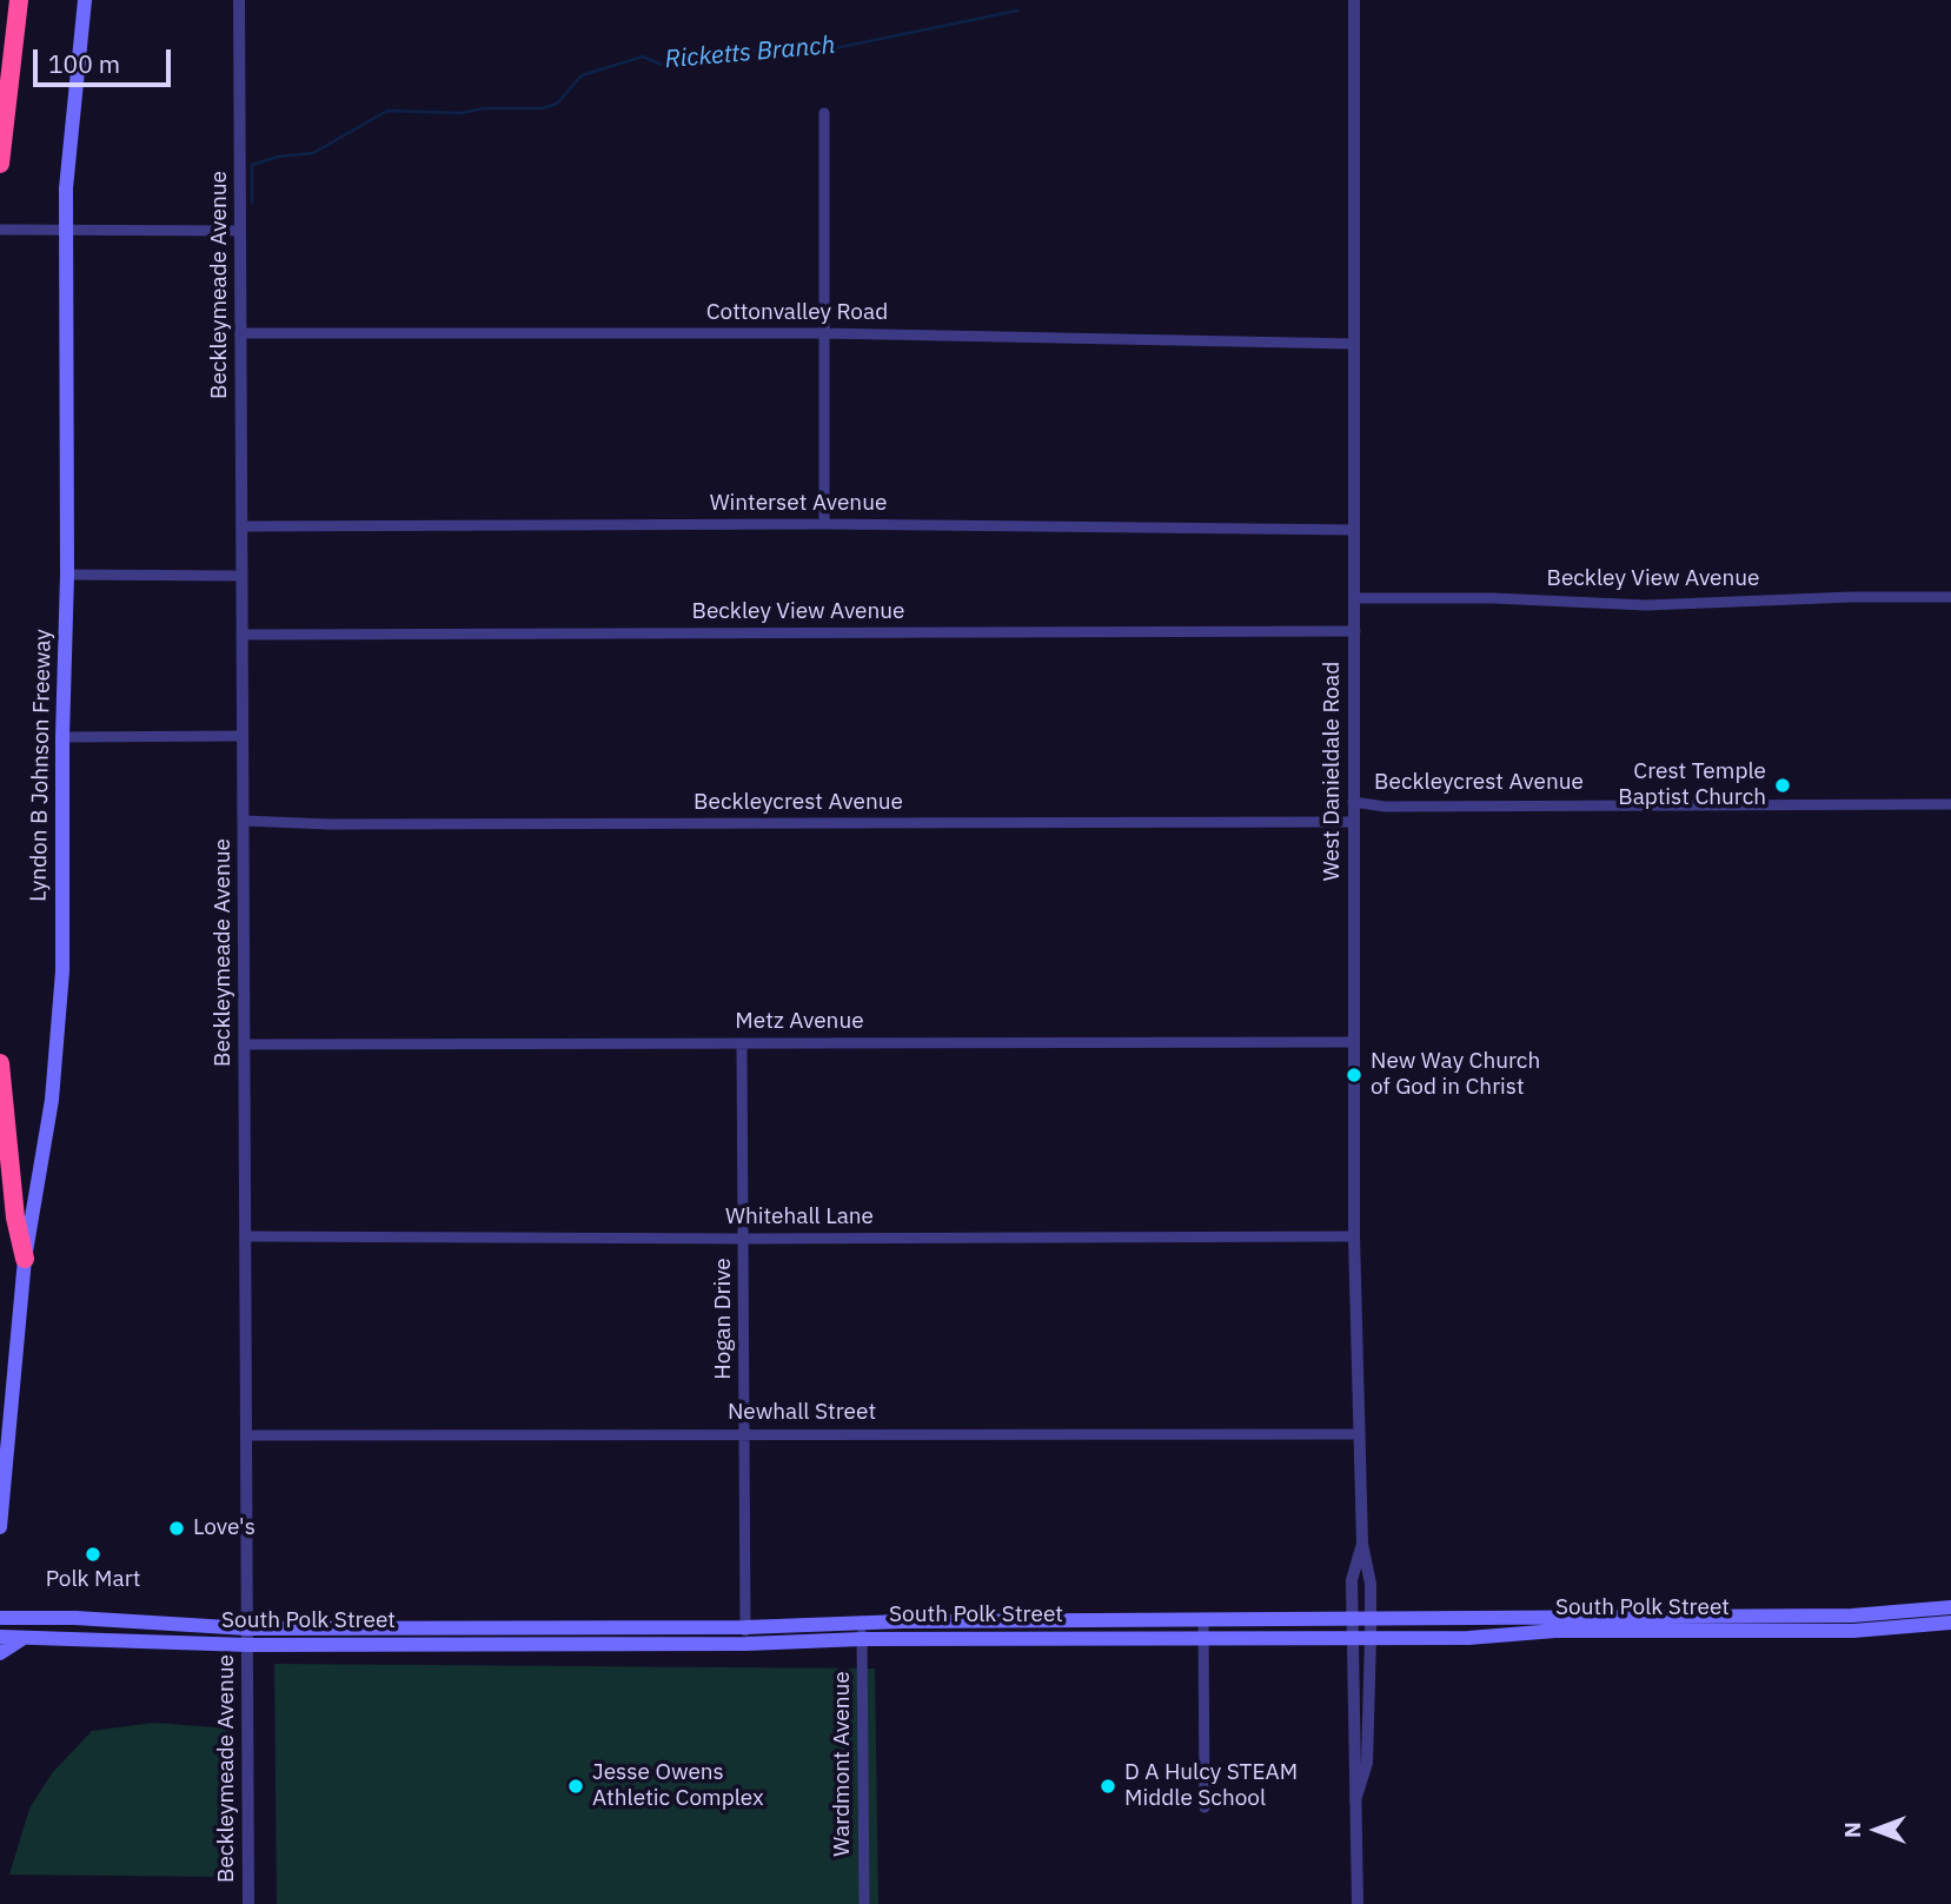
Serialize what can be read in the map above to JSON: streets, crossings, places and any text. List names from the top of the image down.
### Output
{
  "streets": {
    "main road": ["Lyndon B Johnson Freeway", "South Polk Street"],
    "street": [
      "Beckleymeade Avenue",
      "Cottonvalley Road",
      "Winterset Avenue",
      "Beckley View Avenue",
      "West Danieldale Road",
      "Beckleycrest Avenue",
      "Metz Avenue",
      "Whitehall Lane",
      "Hogan Drive",
      "Newhall Street",
      "Wardmont Avenue"
    ]
  },
  "crossings": [
    ["Beckleymeade Avenue", "Cottonvalley Road"],
    ["Beckleymeade Avenue", "Winterset Avenue"],
    ["Beckleymeade Avenue", "Beckley View Avenue"],
    ["Beckleymeade Avenue", "Beckleycrest Avenue"],
    ["Beckleymeade Avenue", "Metz Avenue"],
    ["Beckleymeade Avenue", "Whitehall Lane"],
    ["Beckleymeade Avenue", "Newhall Street"],
    ["Beckleymeade Avenue", "South Polk Street"],
    ["Cottonvalley Road", "West Danieldale Road"],
    ["Winterset Avenue", "West Danieldale Road"],
    ["Beckley View Avenue", "West Danieldale Road"],
    ["West Danieldale Road", "Beckleycrest Avenue"],
    ["West Danieldale Road", "Metz Avenue"],
    ["West Danieldale Road", "Whitehall Lane"],
    ["West Danieldale Road", "Newhall Street"],
    ["West Danieldale Road", "South Polk Street"],
    ["Metz Avenue", "Hogan Drive"],
    ["Whitehall Lane", "Hogan Drive"],
    ["Hogan Drive", "Newhall Street"],
    ["Hogan Drive", "South Polk Street"],
    ["South Polk Street", "Wardmont Avenue"]
  ],
  "water": ["Ricketts Branch"],
  "places": [
    "Crest Temple Baptist Church",
    "New Way Church of God in Christ",
    "Love's",
    "Polk Mart",
    "Jesse Owens Athletic Complex",
    "D A Hulcy STEAM Middle School"
  ],
  "scale_bar": "100 m",
  "north": "left"
}
